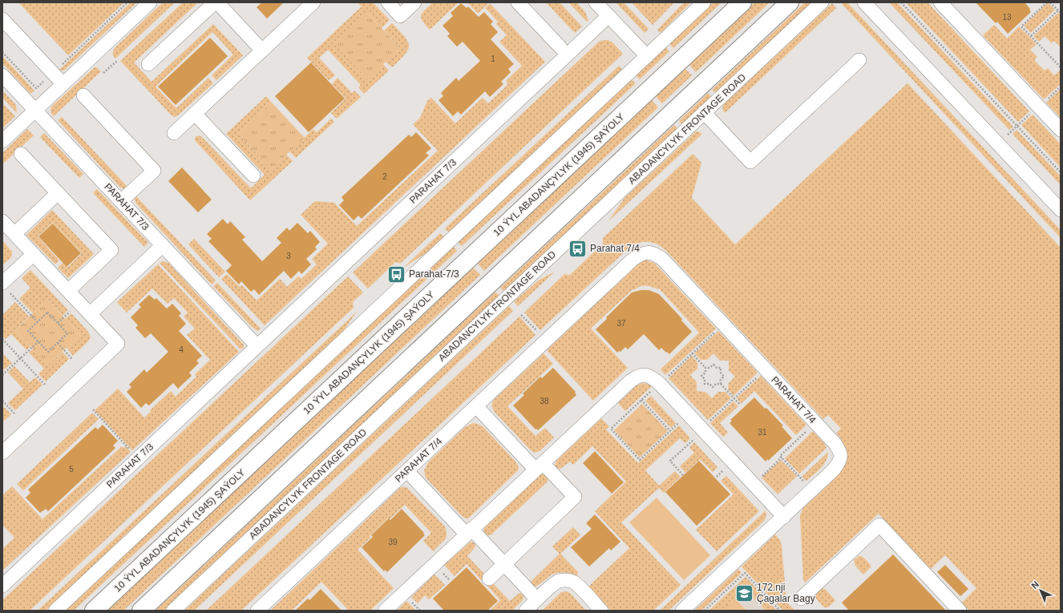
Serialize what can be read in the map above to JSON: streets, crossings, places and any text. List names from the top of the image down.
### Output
{
  "streets": {
    "main road": ["10 ÝYL ABADANÇYLYK (1945) ŞAÝOLY"],
    "street": ["ABADANCYLYK FRONTAGE ROAD", "PARAHAT 7/3", "PARAHAT 7/4"]
  },
  "places": {
    "bus stop": ["Parahat 7/4", "Parahat-7/3"],
    "school or university": ["172.nji Çagalar Bagy"]
  },
  "house_numbers": [
    "13",
    "1",
    "2",
    "3",
    "37",
    "4",
    "38",
    "31",
    "5",
    "39"
  ],
  "north": "top left"
}
